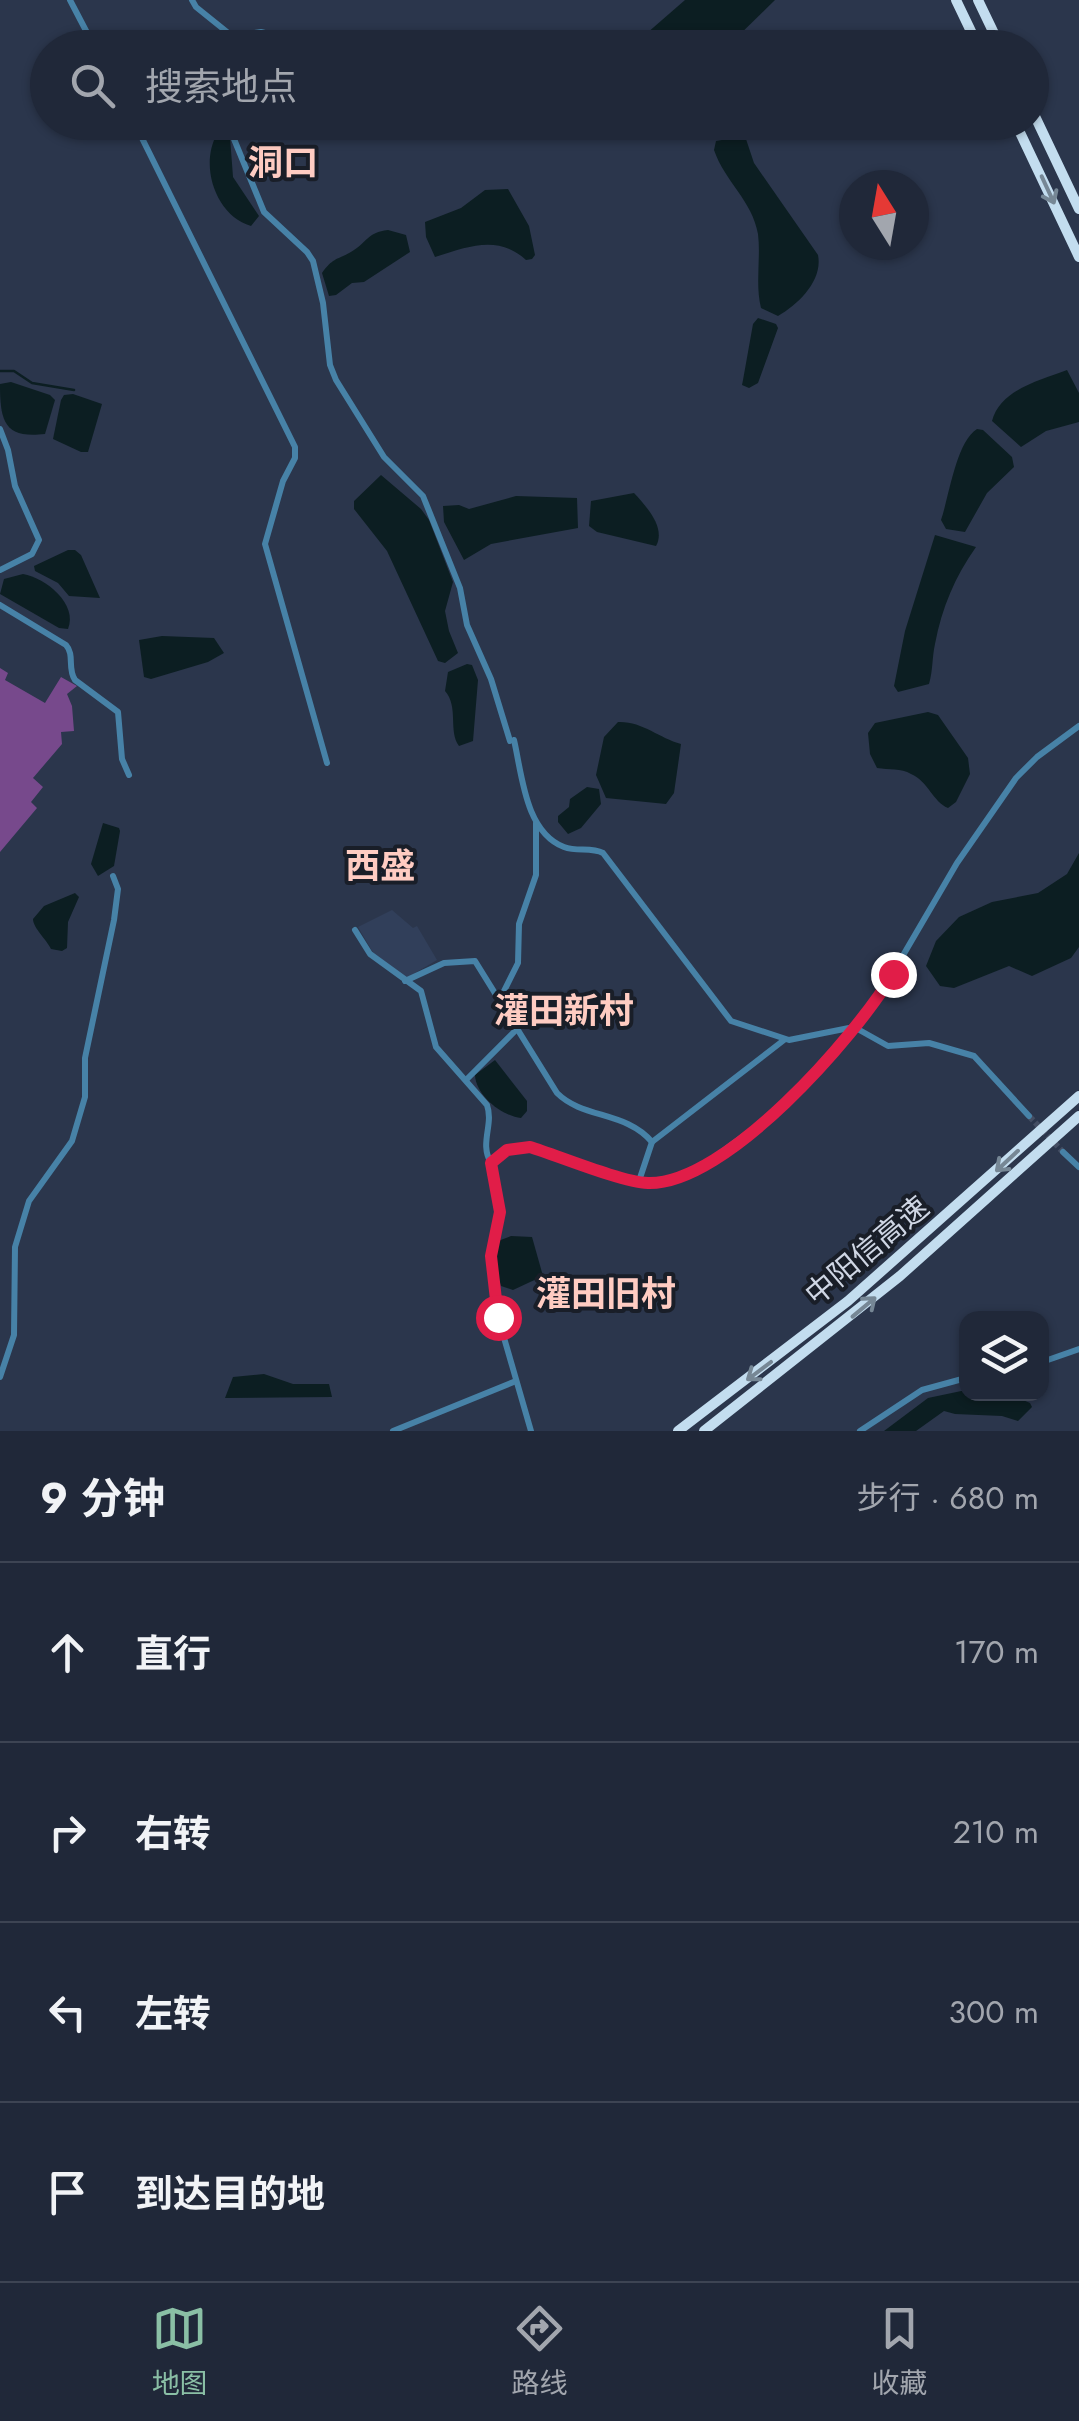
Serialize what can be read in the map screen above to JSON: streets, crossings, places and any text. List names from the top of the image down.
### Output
{
  "streets": {
    "highway": ["中阳信高速"]
  },
  "districts": [
    "洞口",
    "西盛",
    "灌田新村",
    "灌田旧村"
  ],
  "north": "top",
  "page": {
    "search": "搜索地点",
    "heading": ["9 分钟", "步行 · 680 m"],
    "list": [
      ["直行", "170 m"],
      ["右转", "210 m"],
      ["左转", "300 m"],
      "到达目的地"
    ],
    "nav": ["地图", "路线", "收藏"]
  }
}
